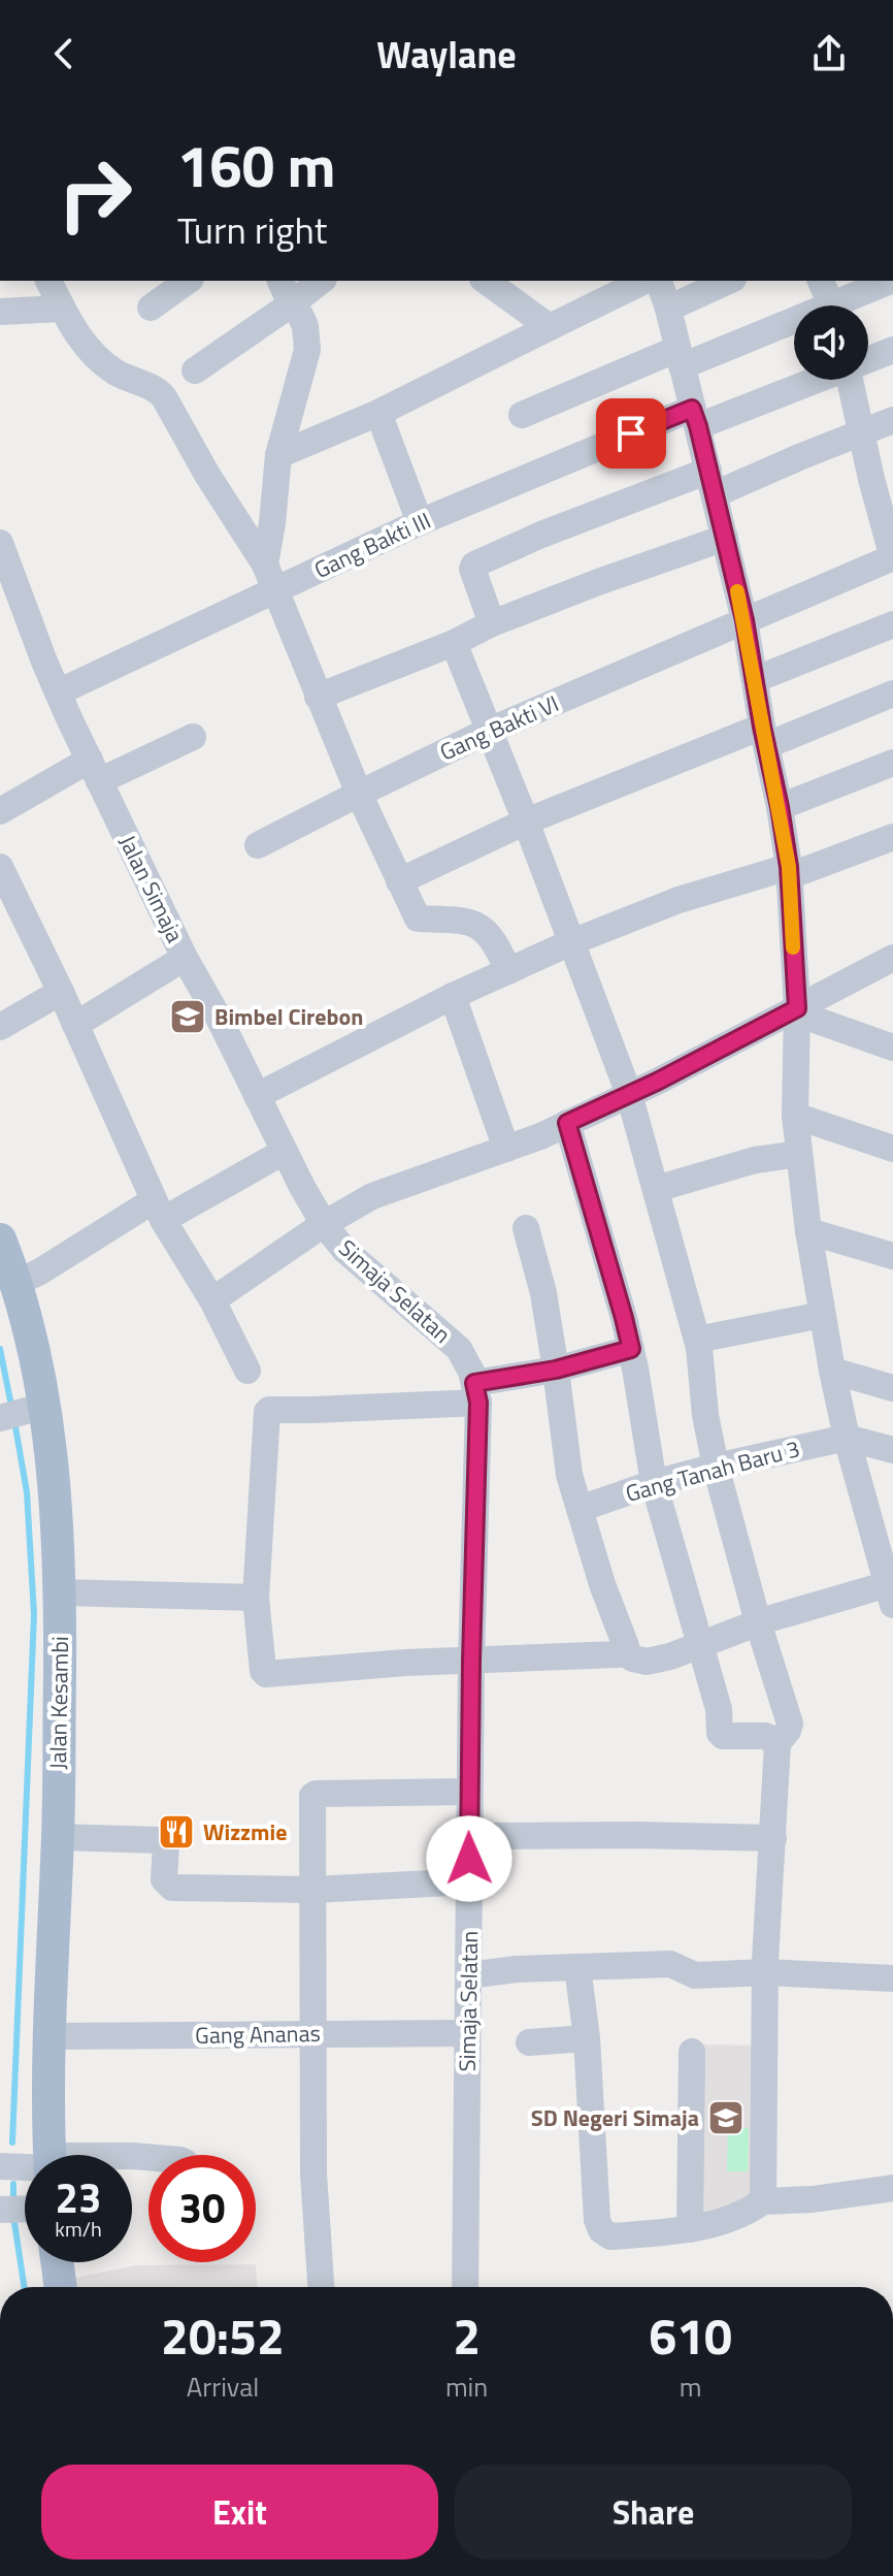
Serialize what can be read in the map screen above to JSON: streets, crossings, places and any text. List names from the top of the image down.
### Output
{
  "streets": {
    "main road": ["Jalan Kesambi"],
    "street": [
      "Gang Bakti III",
      "Gang Bakti VI",
      "Jalan Simaja",
      "Simaja Selatan",
      "Gang Tanah Baru 3",
      "Gang Ananas"
    ]
  },
  "crossings": [
    ["Gang Bakti III", "Jalan Simaja"],
    ["Jalan Simaja", "Simaja Selatan"],
    ["Simaja Selatan", "Gang Ananas"],
    ["Jalan Kesambi", "Gang Ananas"]
  ],
  "places": {
    "school or university": ["Bimbel Cirebon", "SD Negeri Simaja"],
    "restaurant": ["Wizzmie"]
  },
  "page": {
    "header": "Waylane",
    "turn": ["160 m", "Turn right"],
    "speed": "23 km/h",
    "limit": "30",
    "eta": [
      "20:52",
      "Arrival",
      "2",
      "min",
      "610",
      "m"
    ],
    "buttons": ["Exit", "Share"]
  }
}
